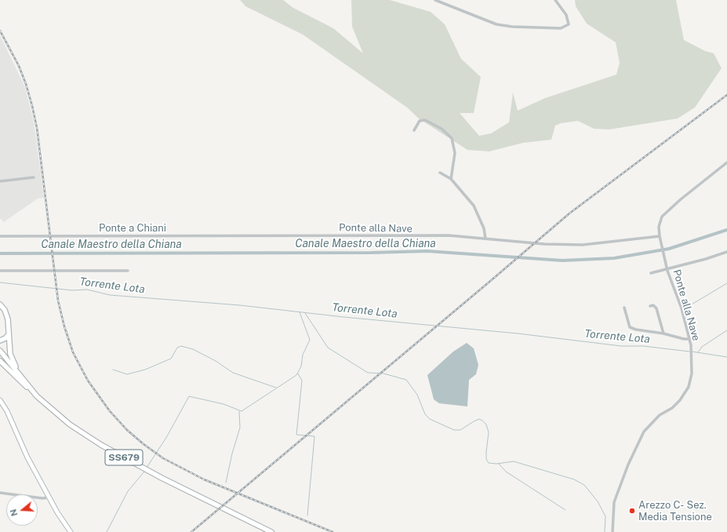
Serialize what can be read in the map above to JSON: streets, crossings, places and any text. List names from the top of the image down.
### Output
{
  "streets": {
    "main road": ["SS679"],
    "street": ["Ponte a Chiani", "Ponte alla Nave"]
  },
  "crossings": [
    ["Ponte a Chiani", "Ponte alla Nave"]
  ],
  "water": ["Canale Maestro della Chiana", "Torrente Lota"],
  "places": ["Arezzo C- Sez. Media Tensione"],
  "north": "left"
}
